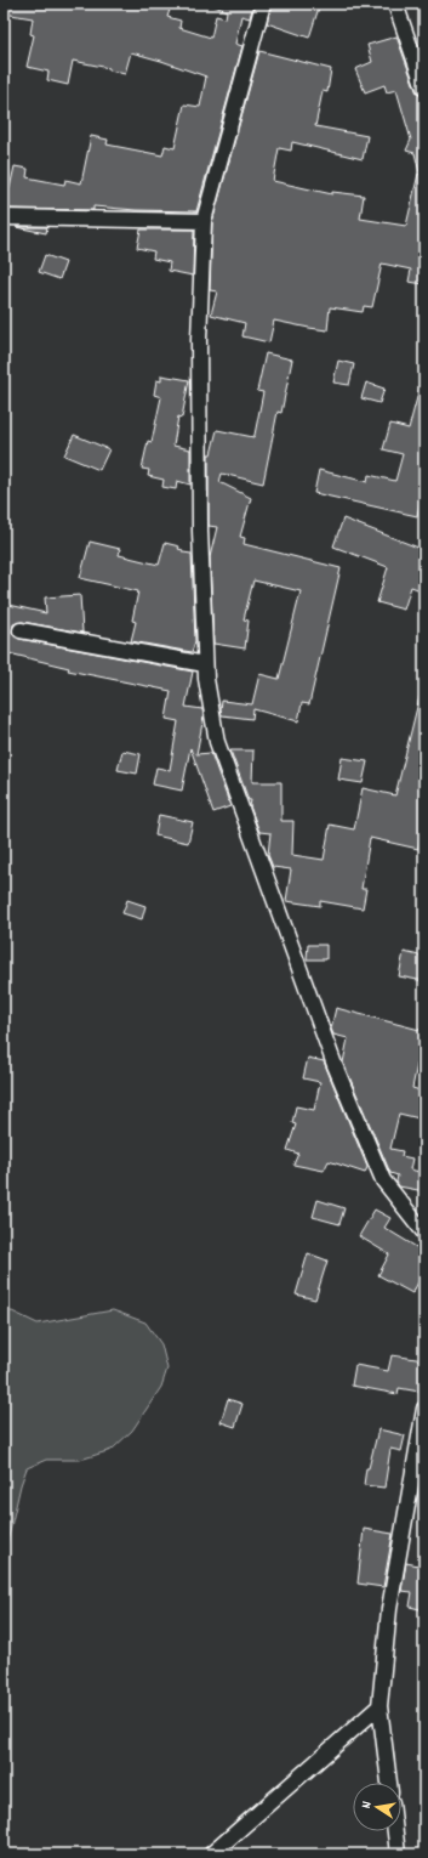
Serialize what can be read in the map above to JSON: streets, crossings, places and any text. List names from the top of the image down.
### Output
{
  "north": "left"
}
